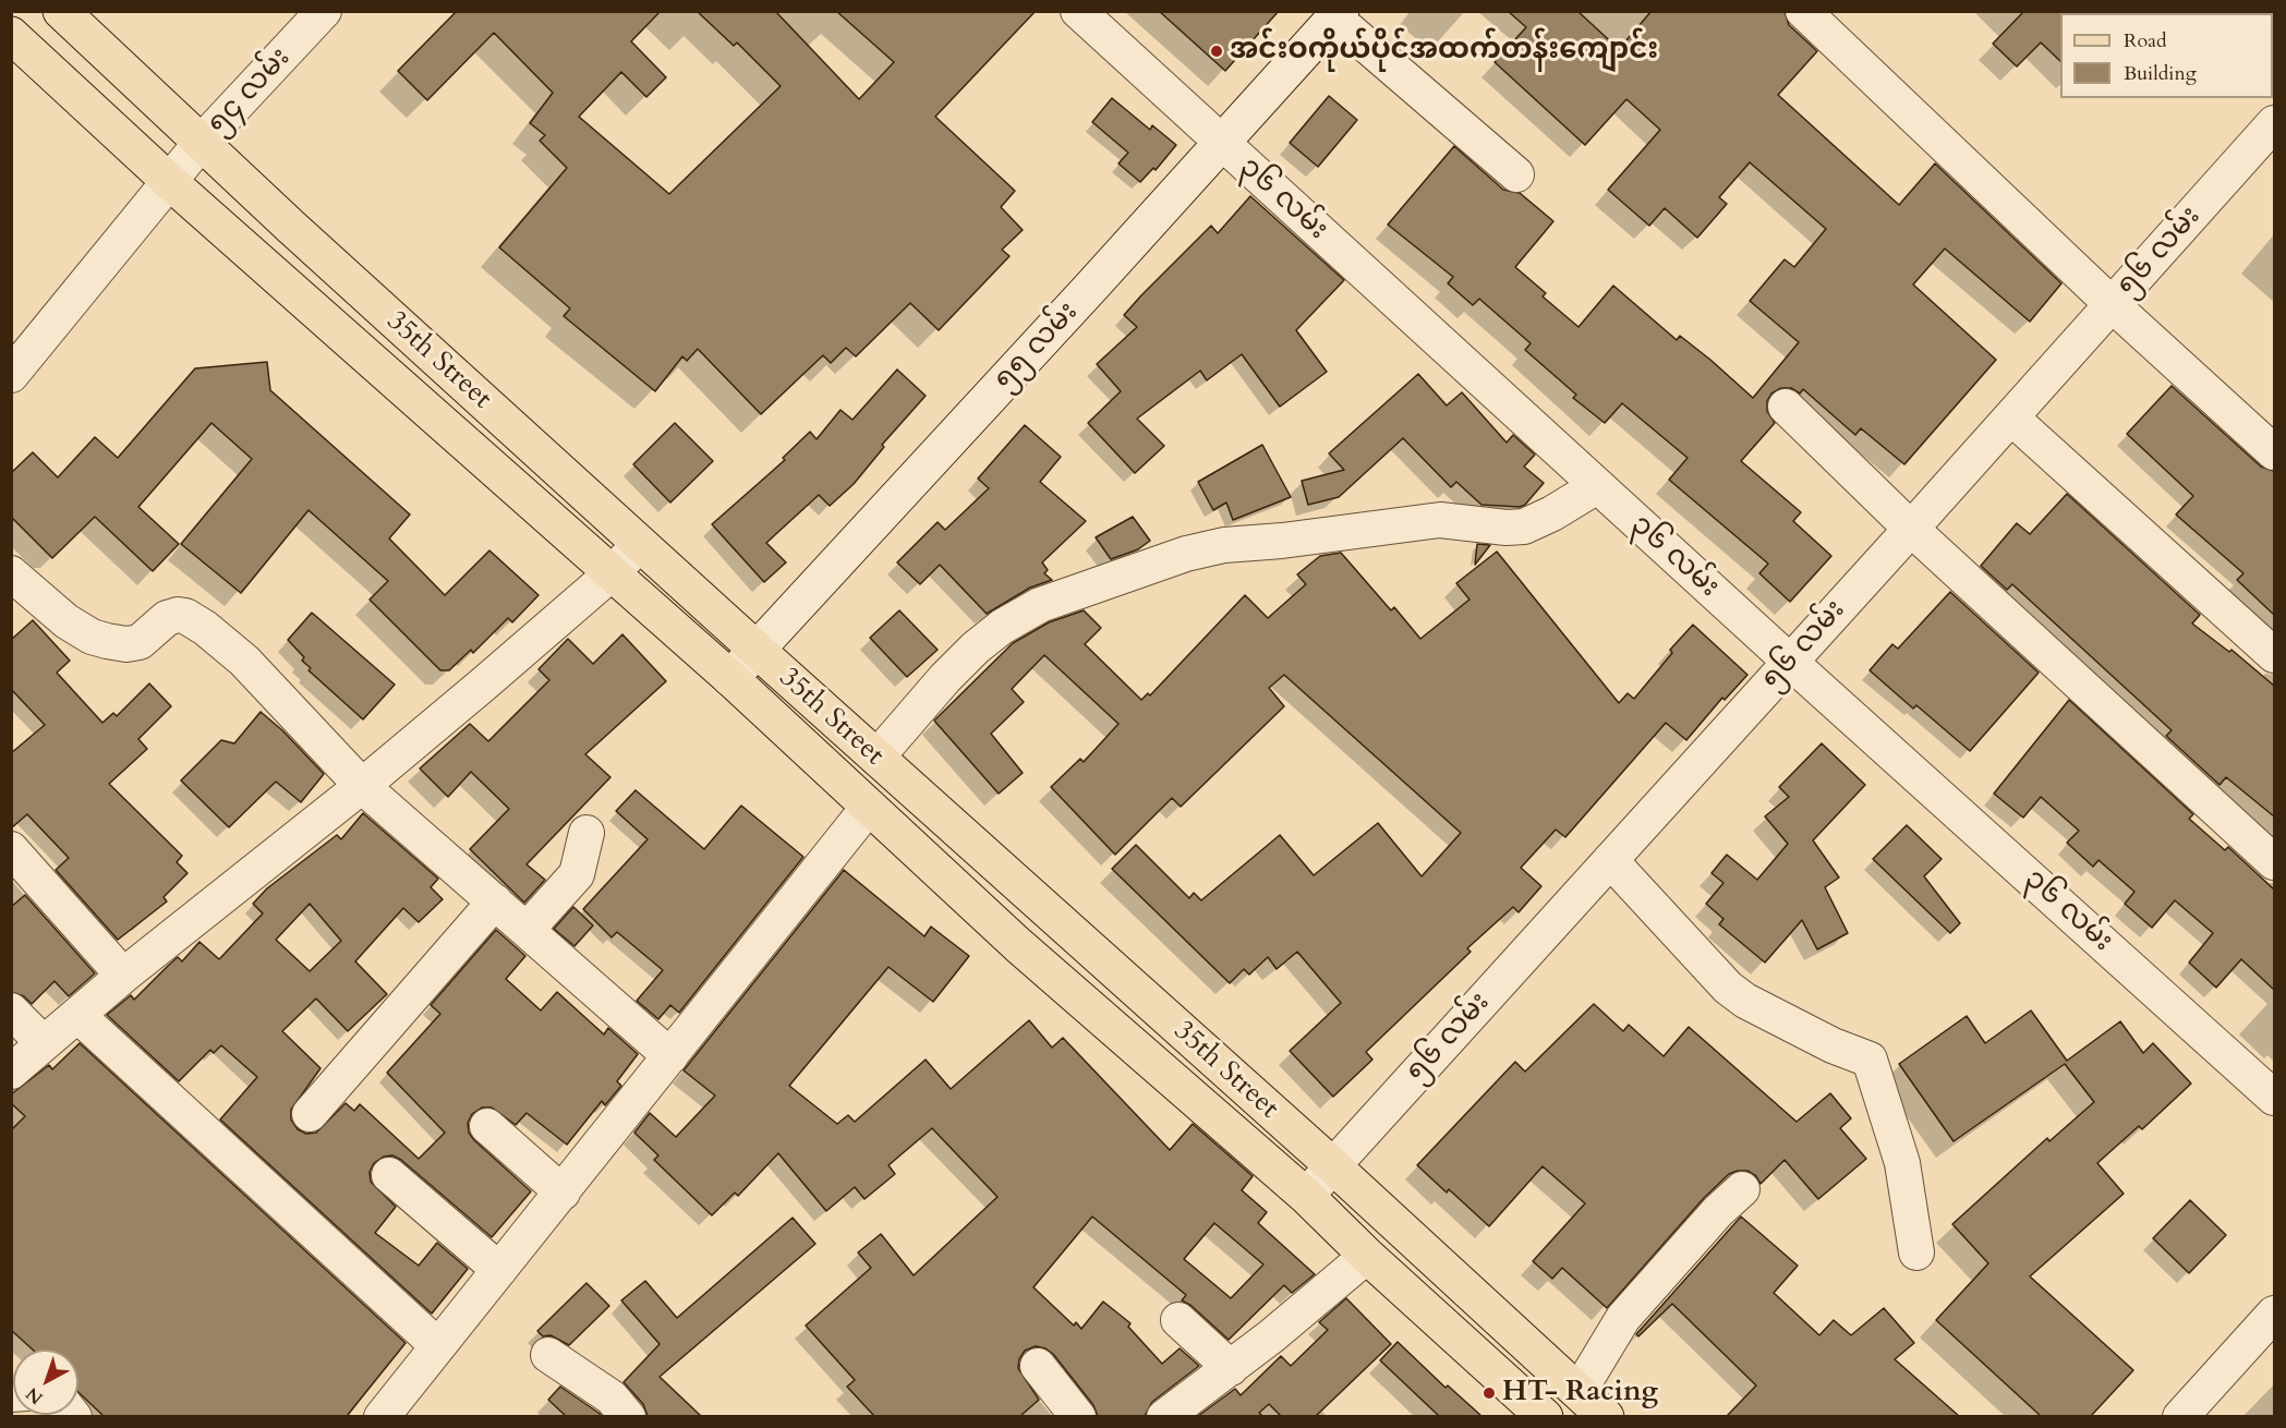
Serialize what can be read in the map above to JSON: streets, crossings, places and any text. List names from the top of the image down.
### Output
{
  "streets": {
    "main road": ["၅၅ လမ်း", "35th Street"],
    "street": ["၅၄ လမ်း", "၃၆ လမ်း", "၅၆ လမ်း"]
  },
  "crossings": [
    ["၅၄ လမ်း", "35th Street"],
    ["၃၆ လမ်း", "၅၆ လမ်း"],
    ["၃၆ လမ်း", "၅၅ လမ်း"],
    ["၅၆ လမ်း", "35th Street"],
    ["၅၅ လမ်း", "35th Street"]
  ],
  "places": ["အင်းဝကိုယ်ပိုင်အထက်တန်းကျောင်း", "HT- Racing"],
  "legend": ["Road", "Building"],
  "north": "bottom left"
}
